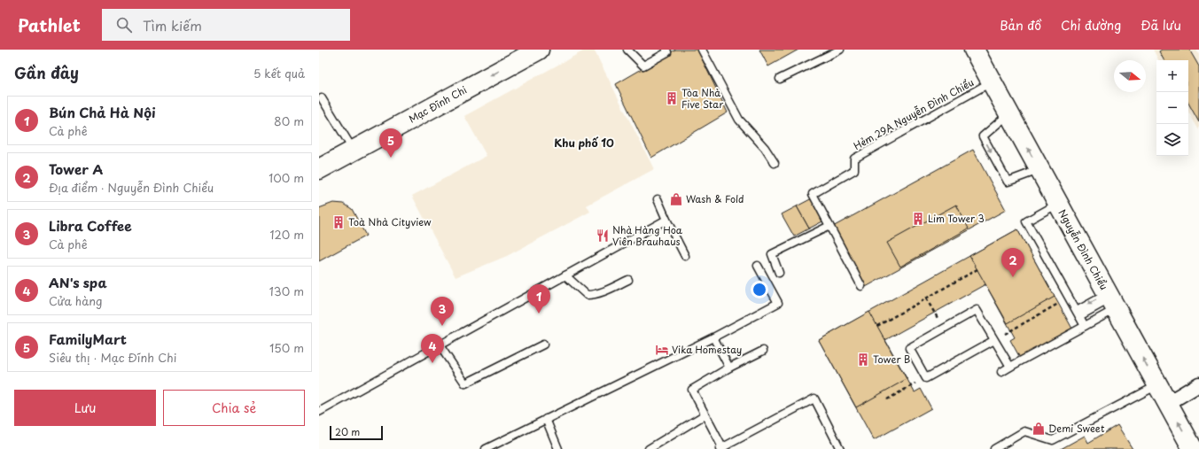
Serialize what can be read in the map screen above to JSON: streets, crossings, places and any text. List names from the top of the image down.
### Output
{
  "streets": {
    "main road": ["Mạc Đĩnh Chi", "Nguyễn Đình Chiểu"],
    "lane": ["Hẻm 29A Nguyễn Đình Chiểu"]
  },
  "crossings": [
    ["Hẻm 29A Nguyễn Đình Chiểu", "Nguyễn Đình Chiểu"]
  ],
  "one_way": ["Mạc Đĩnh Chi", "Nguyễn Đình Chiểu"],
  "districts": ["Khu phố 10"],
  "places": {
    "building": [
      "Tòa Nhà Five Star",
      "Lim Tower 3",
      "Toà Nhà Cityview",
      "Tower B"
    ],
    "shop": ["Wash & Fold", "Demi Sweet"],
    "restaurant": ["Nhà Hàng Hoa Viên Brauhaus"],
    "hotel": ["Vika Homestay"]
  },
  "scale_bar": "20 m",
  "north": "right",
  "page": {
    "header": "Pathlet",
    "search": "Tìm kiếm",
    "nav": ["Bản đồ", "Chỉ đường", "Đã lưu"],
    "heading": ["Gần đây", "5 kết quả"],
    "map_buttons": ["+", "−"],
    "list": [
      {
        "mark": "1",
        "name": "Bún Chả Hà Nội",
        "note": "Cà phê",
        "value": "80 m"
      },
      {
        "mark": "2",
        "name": "Tower A",
        "note": "Địa điểm · Nguyễn Đình Chiểu",
        "value": "100 m"
      },
      {
        "mark": "3",
        "name": "Libra Coffee",
        "note": "Cà phê",
        "value": "120 m"
      },
      {
        "mark": "4",
        "name": "AN's spa",
        "note": "Cửa hàng",
        "value": "130 m"
      },
      {
        "mark": "5",
        "name": "FamilyMart",
        "note": "Siêu thị · Mạc Đĩnh Chi",
        "value": "150 m"
      }
    ],
    "pins": [
      "5",
      "2",
      "1",
      "3",
      "4"
    ],
    "buttons": ["Lưu", "Chia sẻ"],
    "scale": "20 m"
  }
}
